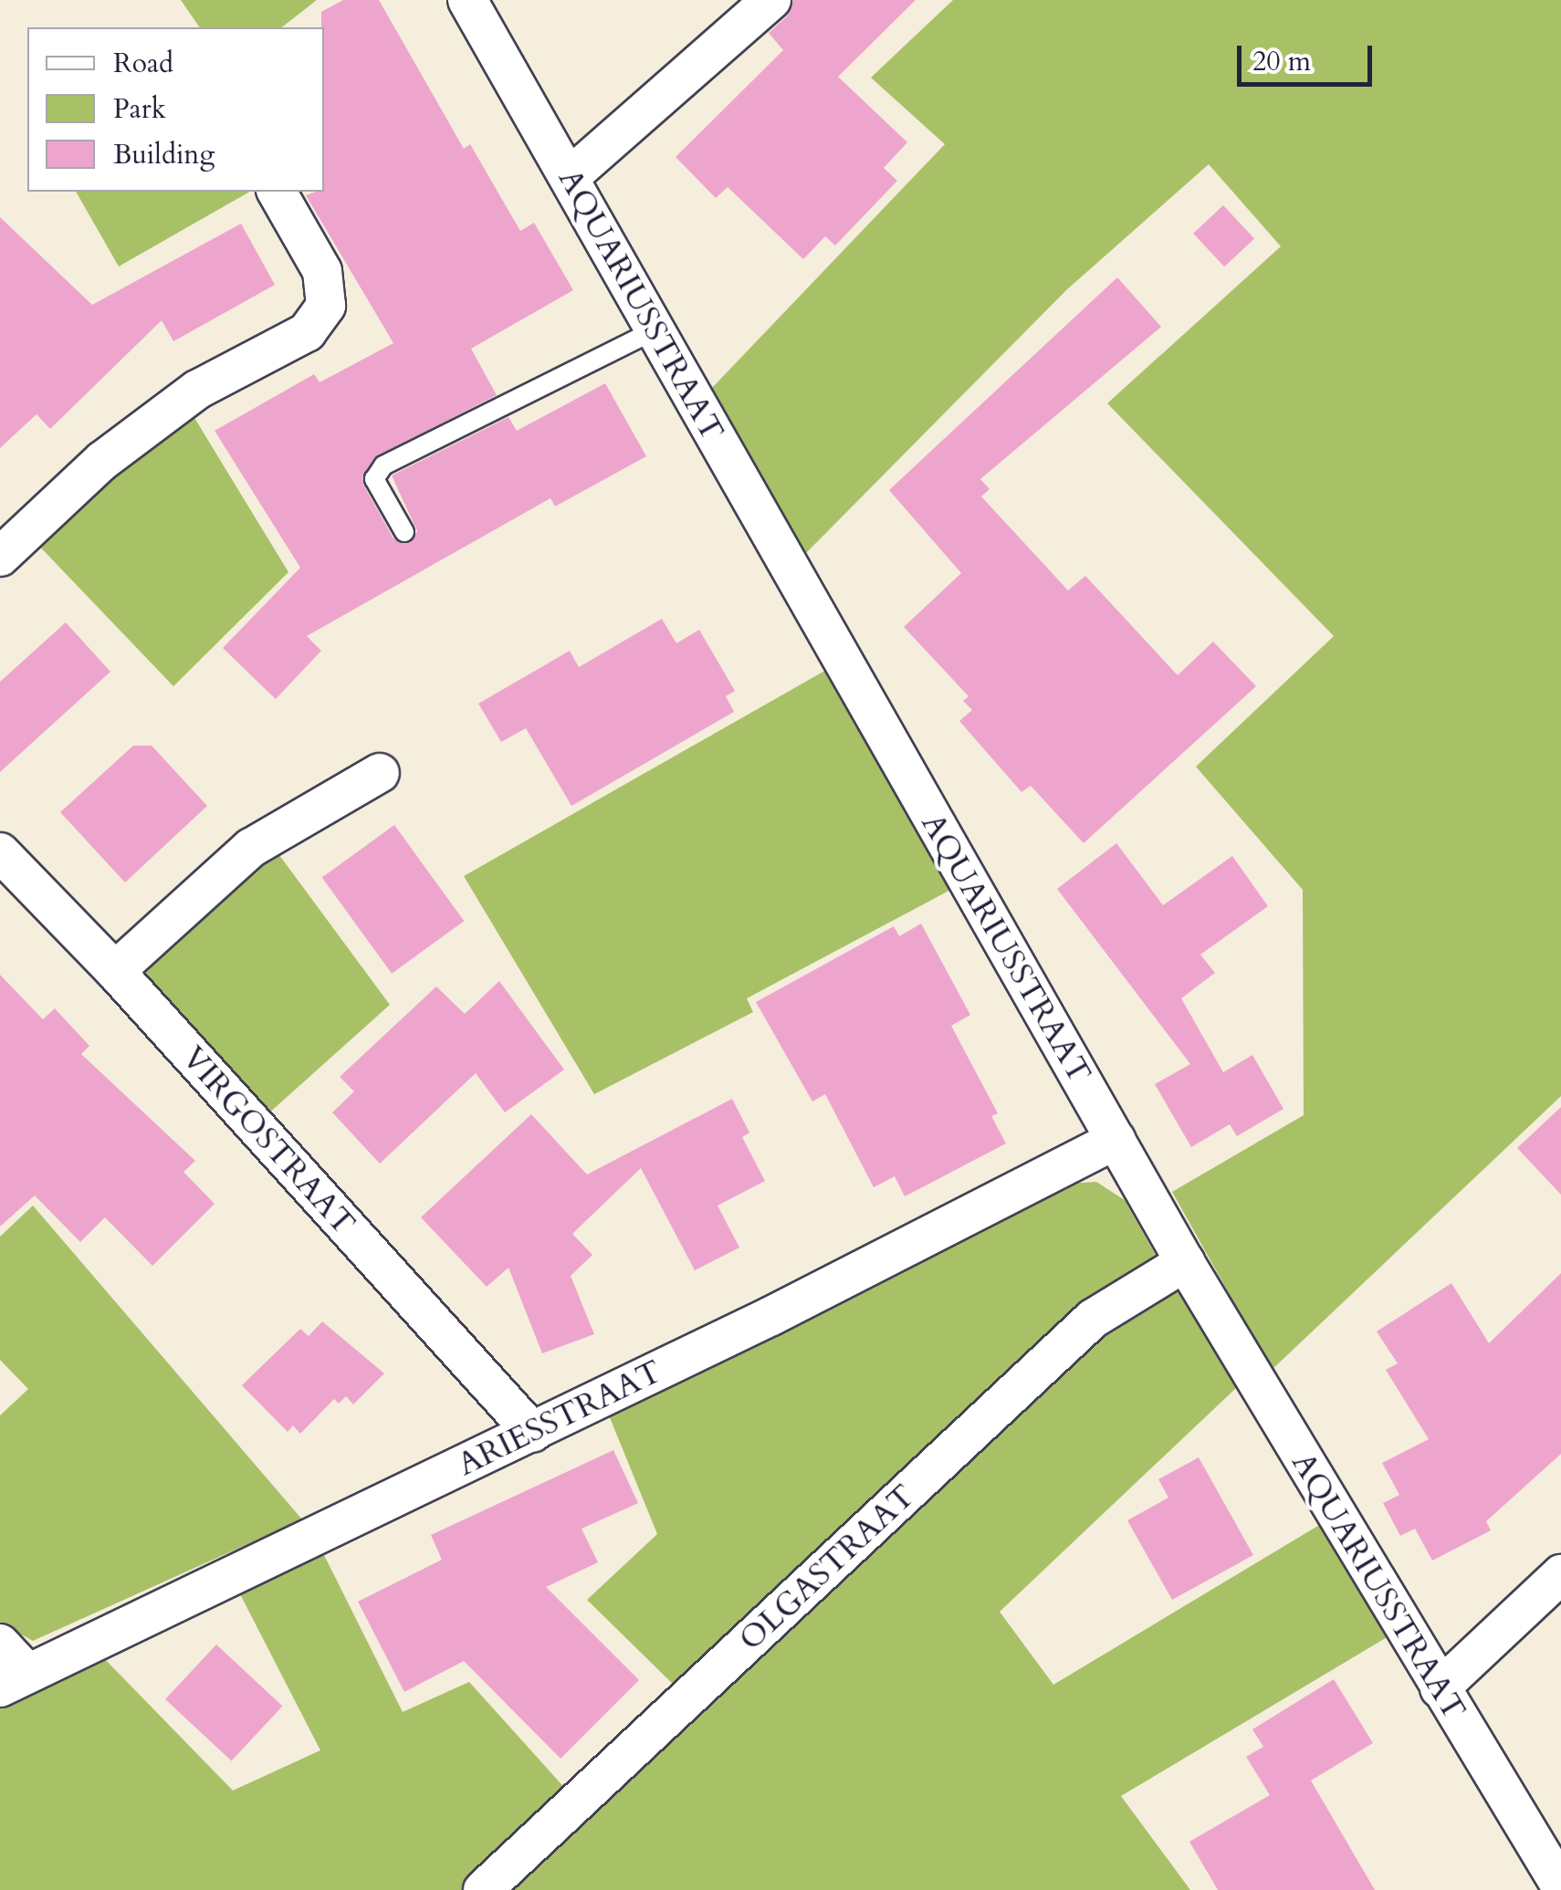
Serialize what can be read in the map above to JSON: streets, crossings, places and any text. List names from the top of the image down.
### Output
{
  "streets": {
    "street": [
      "AQUARIUSSTRAAT",
      "VIRGOSTRAAT",
      "ARIESSTRAAT",
      "OLGASTRAAT"
    ]
  },
  "crossings": [
    ["AQUARIUSSTRAAT", "ARIESSTRAAT"],
    ["AQUARIUSSTRAAT", "OLGASTRAAT"],
    ["VIRGOSTRAAT", "ARIESSTRAAT"]
  ],
  "legend": ["Road", "Park", "Building"],
  "scale_bar": "20 m"
}
